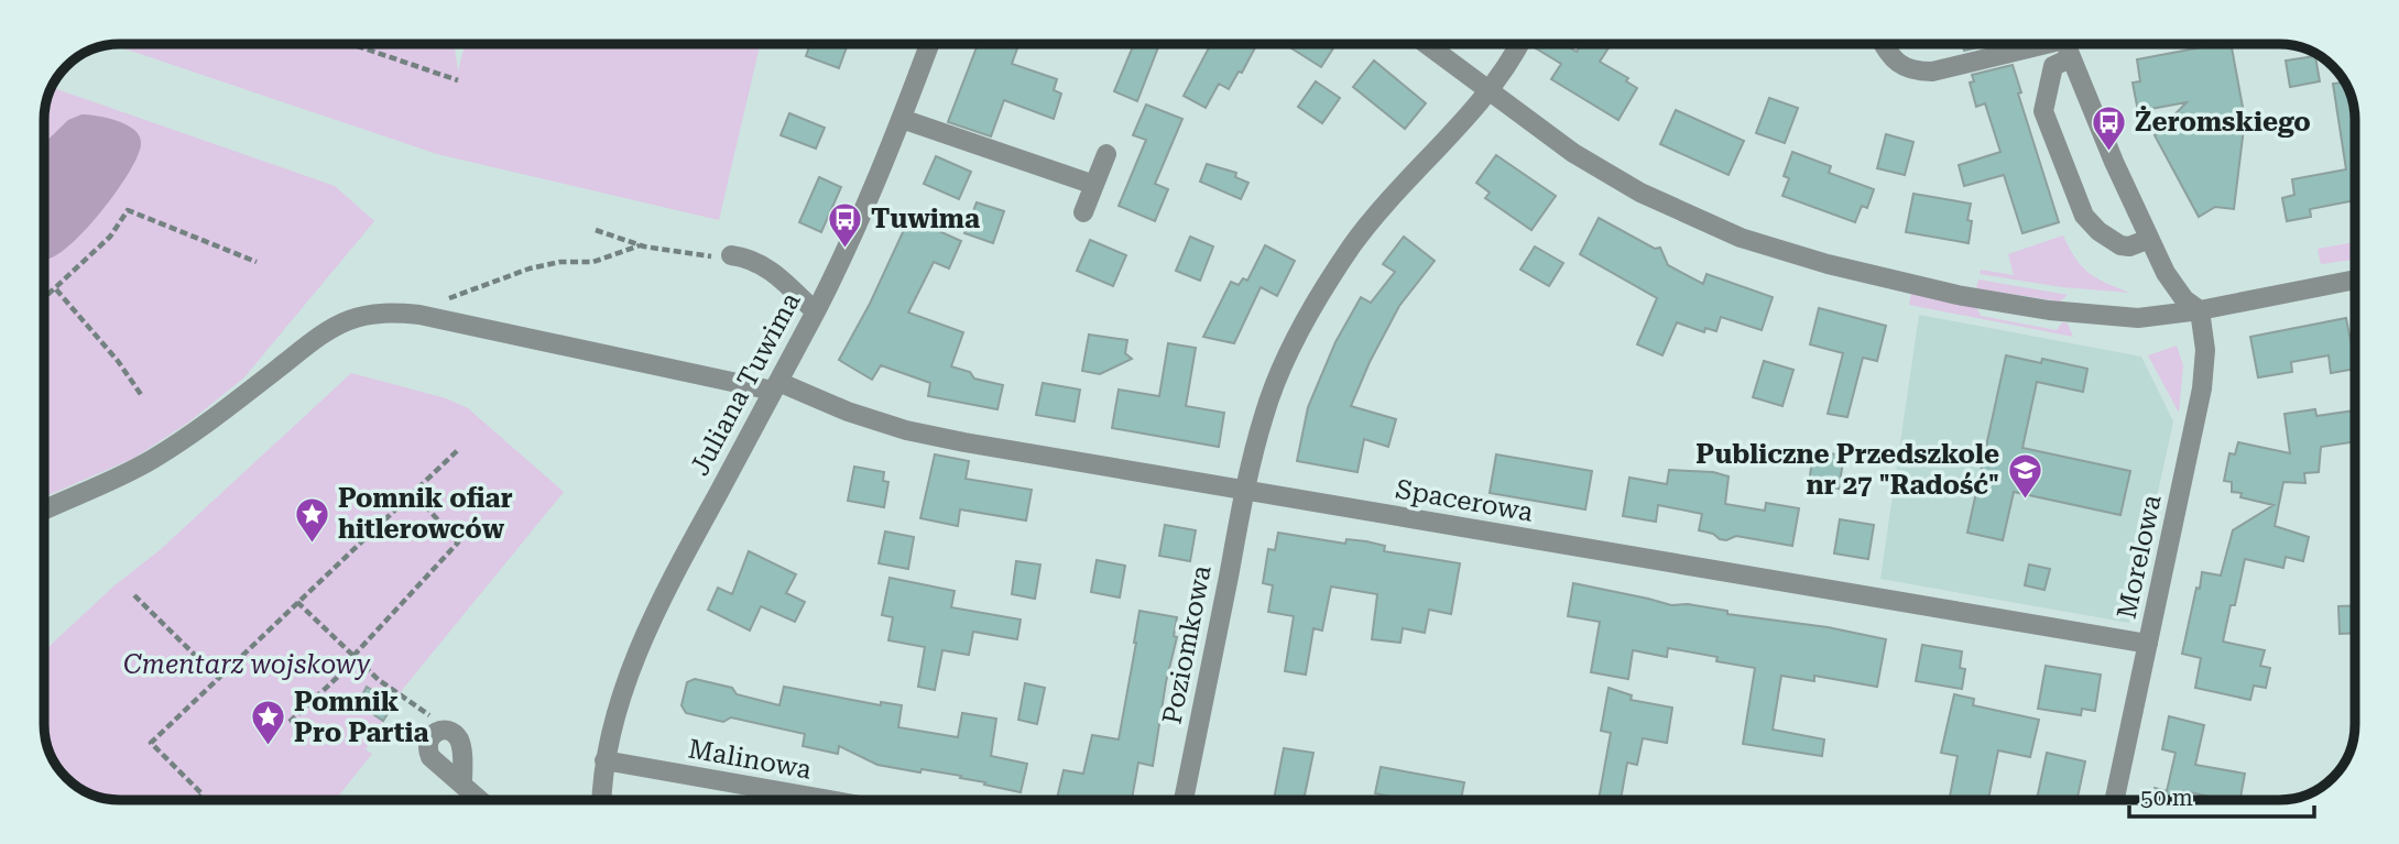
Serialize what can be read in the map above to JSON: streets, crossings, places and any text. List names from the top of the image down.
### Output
{
  "streets": {
    "street": [
      "Juliana Tuwima",
      "Spacerowa",
      "Morelowa",
      "Poziomkowa",
      "Malinowa"
    ]
  },
  "crossings": [
    ["Juliana Tuwima", "Spacerowa"],
    ["Juliana Tuwima", "Malinowa"],
    ["Spacerowa", "Morelowa"],
    ["Spacerowa", "Poziomkowa"]
  ],
  "parks": ["Cmentarz wojskowy"],
  "places": {
    "bus stop": ["Żeromskiego", "Tuwima"],
    "school or university": ["Publiczne Przedszkole nr 27 \"Radość\""],
    "place": ["Pomnik ofiar hitlerowców", "Pomnik Pro Partia"]
  },
  "scale_bar": "50 m"
}
